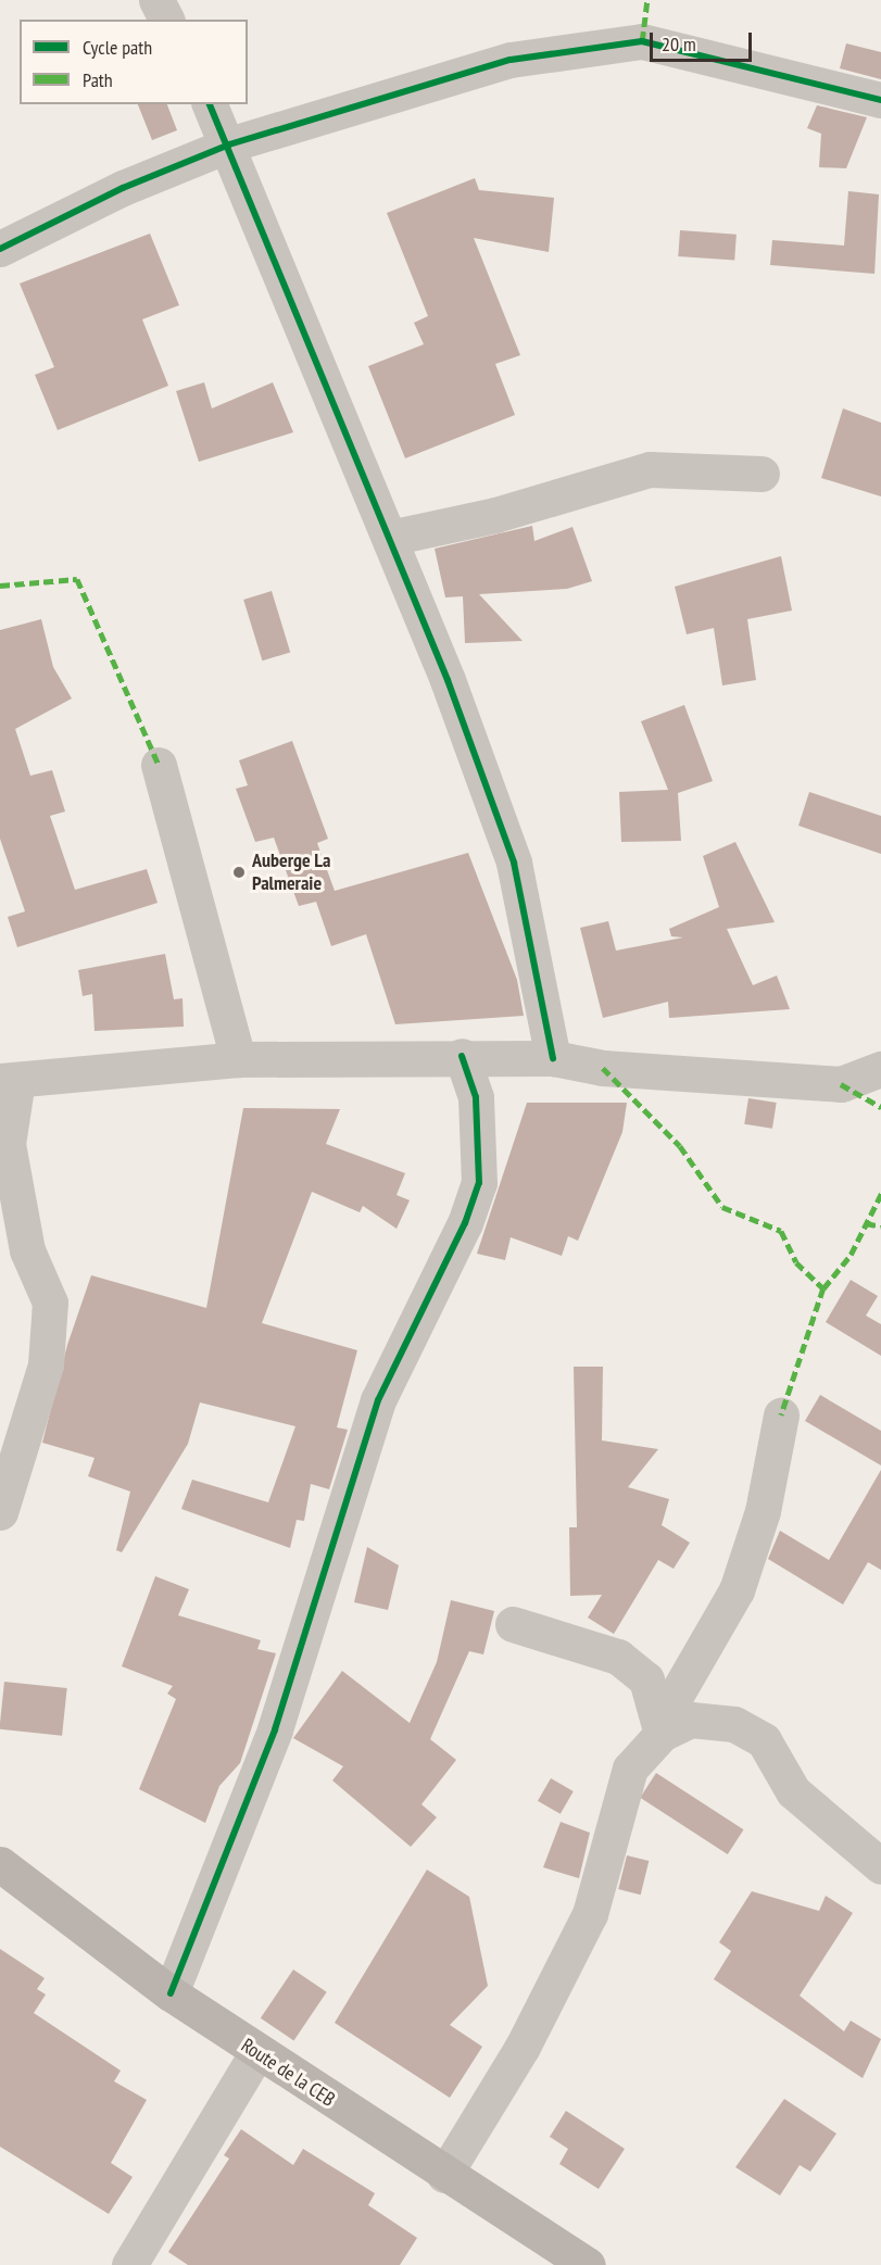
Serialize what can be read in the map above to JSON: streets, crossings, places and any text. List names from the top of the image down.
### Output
{
  "streets": {
    "main road": ["Route de la CEB"]
  },
  "places": ["Auberge La Palmeraie"],
  "legend": ["Cycle path", "Path"],
  "scale_bar": "20 m"
}
